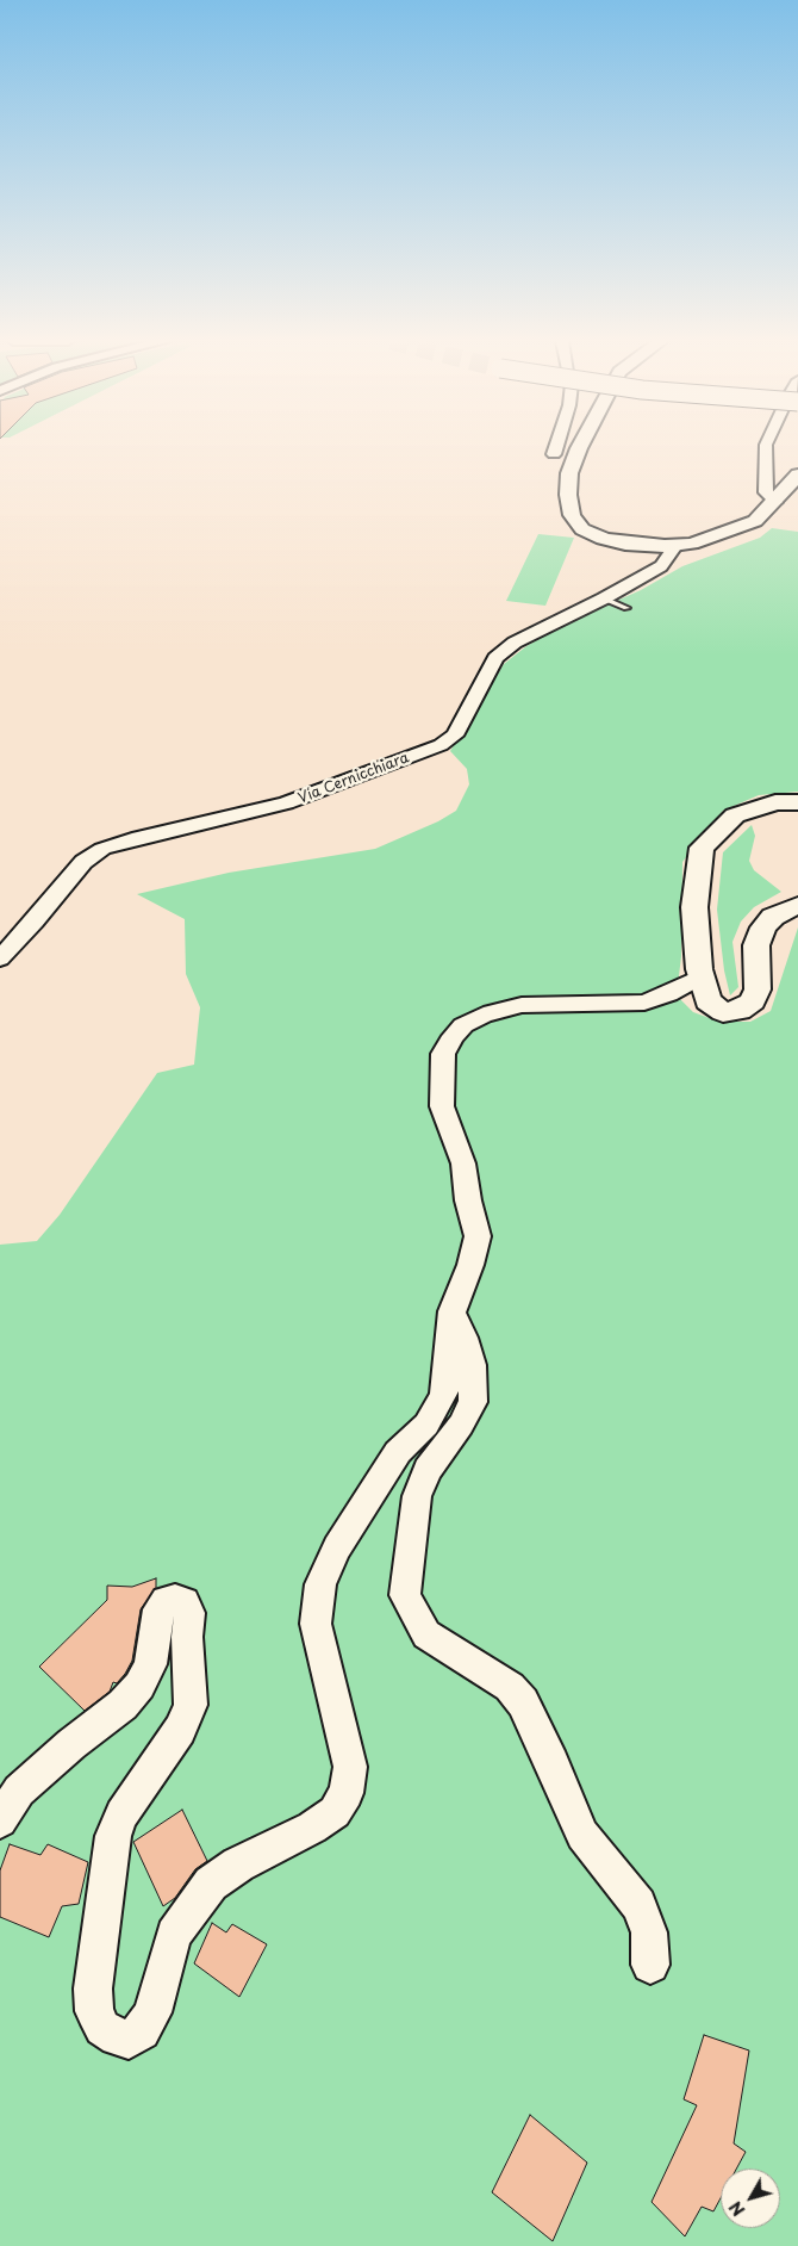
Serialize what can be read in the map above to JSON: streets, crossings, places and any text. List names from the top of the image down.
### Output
{
  "streets": {
    "street": ["Via Cernicchiara"]
  },
  "north": "bottom left"
}
